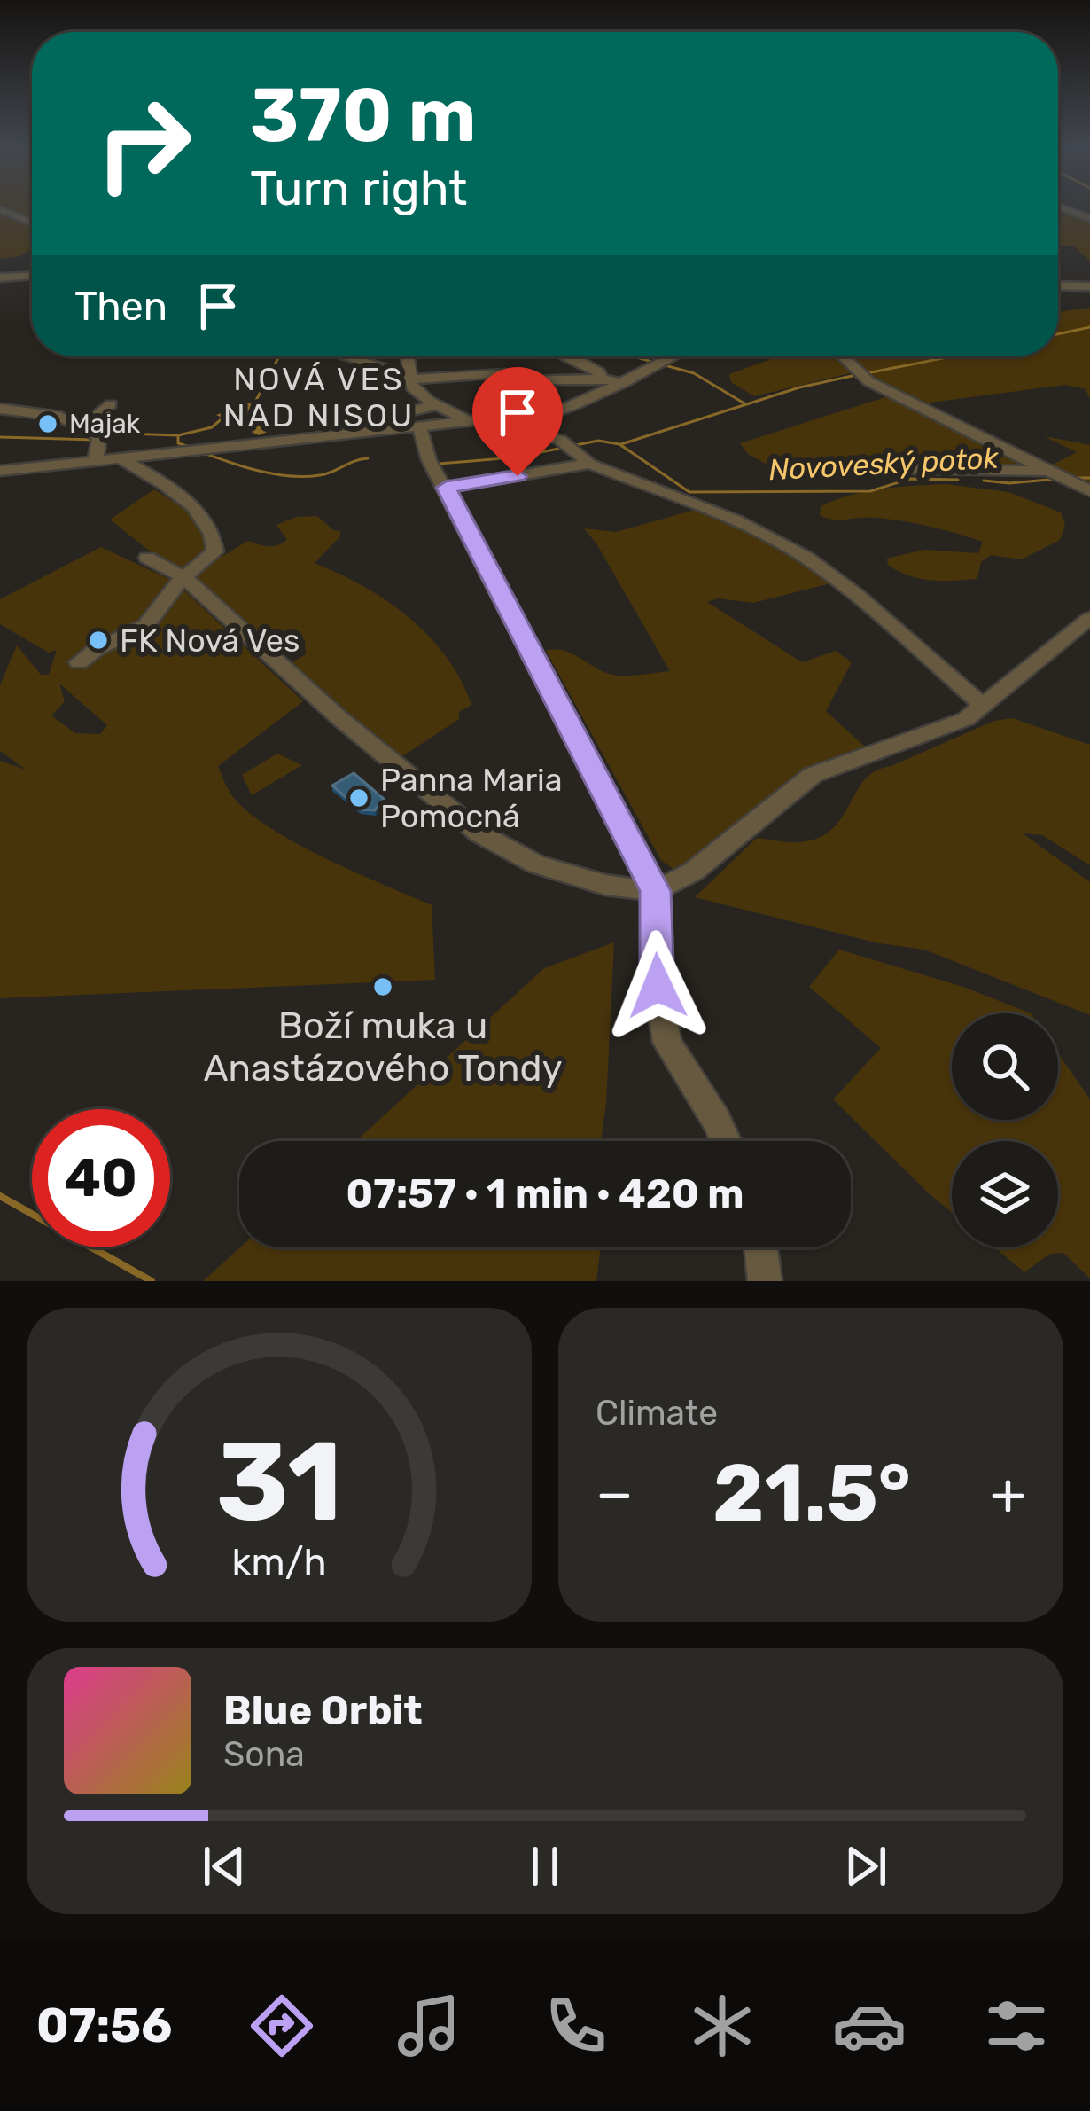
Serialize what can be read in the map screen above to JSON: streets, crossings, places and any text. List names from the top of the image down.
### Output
{
  "districts": ["NOVÁ VES NAD NISOU"],
  "water": ["Novoveský potok"],
  "places": [
    "Majak",
    "FK Nová Ves",
    "Panna Maria Pomocná",
    "Boží muka u Anastázového Tondy"
  ],
  "page": {
    "turn": ["370 m", "Turn right"],
    "then": "Then",
    "limit": "40",
    "trip": "07:57 · 1 min · 420 m",
    "tile": "Climate",
    "heat": ["−", "21.5°", "+"],
    "song": ["Blue Orbit", "Sona"],
    "tabs": "07:56",
    "gauge": ["31", "km/h"]
  }
}
